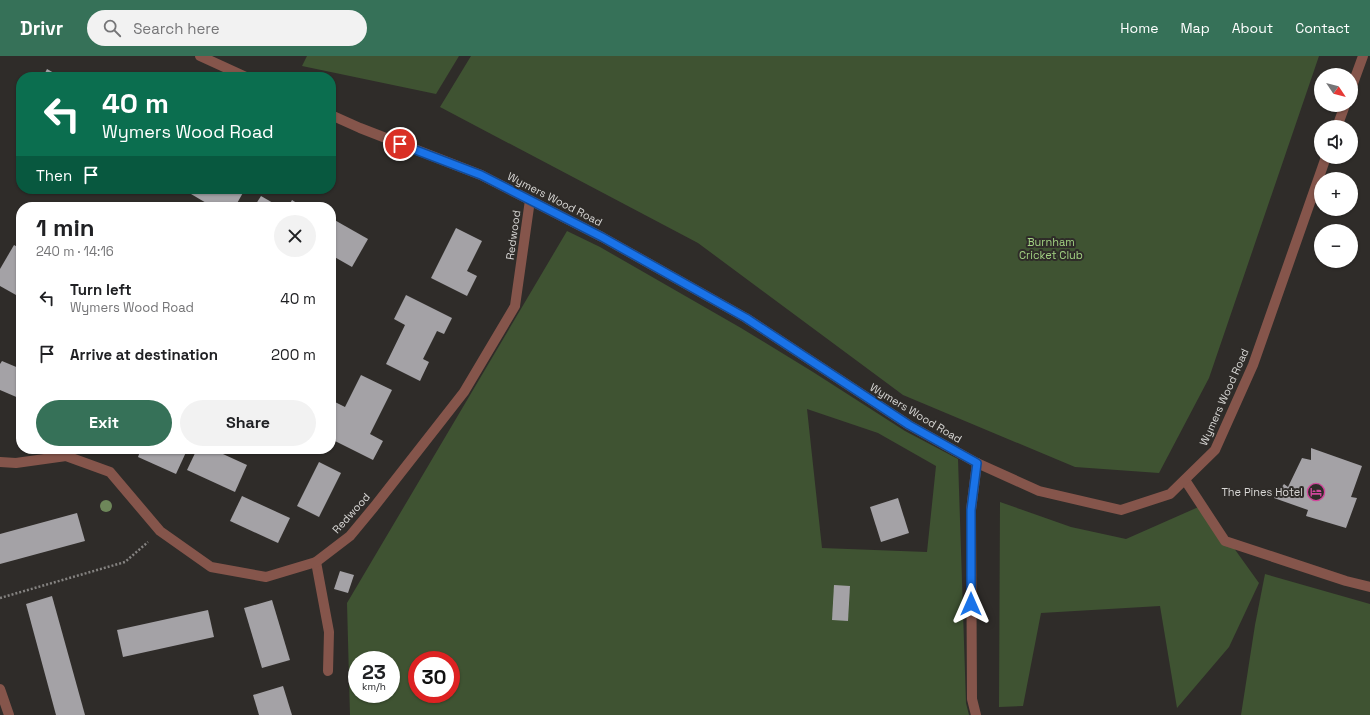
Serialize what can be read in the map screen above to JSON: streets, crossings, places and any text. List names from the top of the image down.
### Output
{
  "streets": {
    "street": ["Wymers Wood Road", "Redwood"]
  },
  "crossings": [
    ["Wymers Wood Road", "Redwood"]
  ],
  "parks": ["Burnham Cricket Club"],
  "places": {
    "hotel": ["The Pines Hotel"]
  },
  "north": "bottom right",
  "page": {
    "header": "Drivr",
    "search": "Search here",
    "nav": [
      "Home",
      "Map",
      "About",
      "Contact"
    ],
    "map_buttons": ["+", "−"],
    "turn": ["40 m", "Wymers Wood Road"],
    "then": "Then",
    "heading": ["1 min", "240 m · 14:16"],
    "list": [
      {
        "name": "Turn left",
        "note": "Wymers Wood Road",
        "value": "40 m"
      },
      {
        "name": "Arrive at destination",
        "value": "200 m"
      }
    ],
    "buttons": ["Exit", "Share"],
    "speed": "23 km/h",
    "limit": "30"
  }
}
